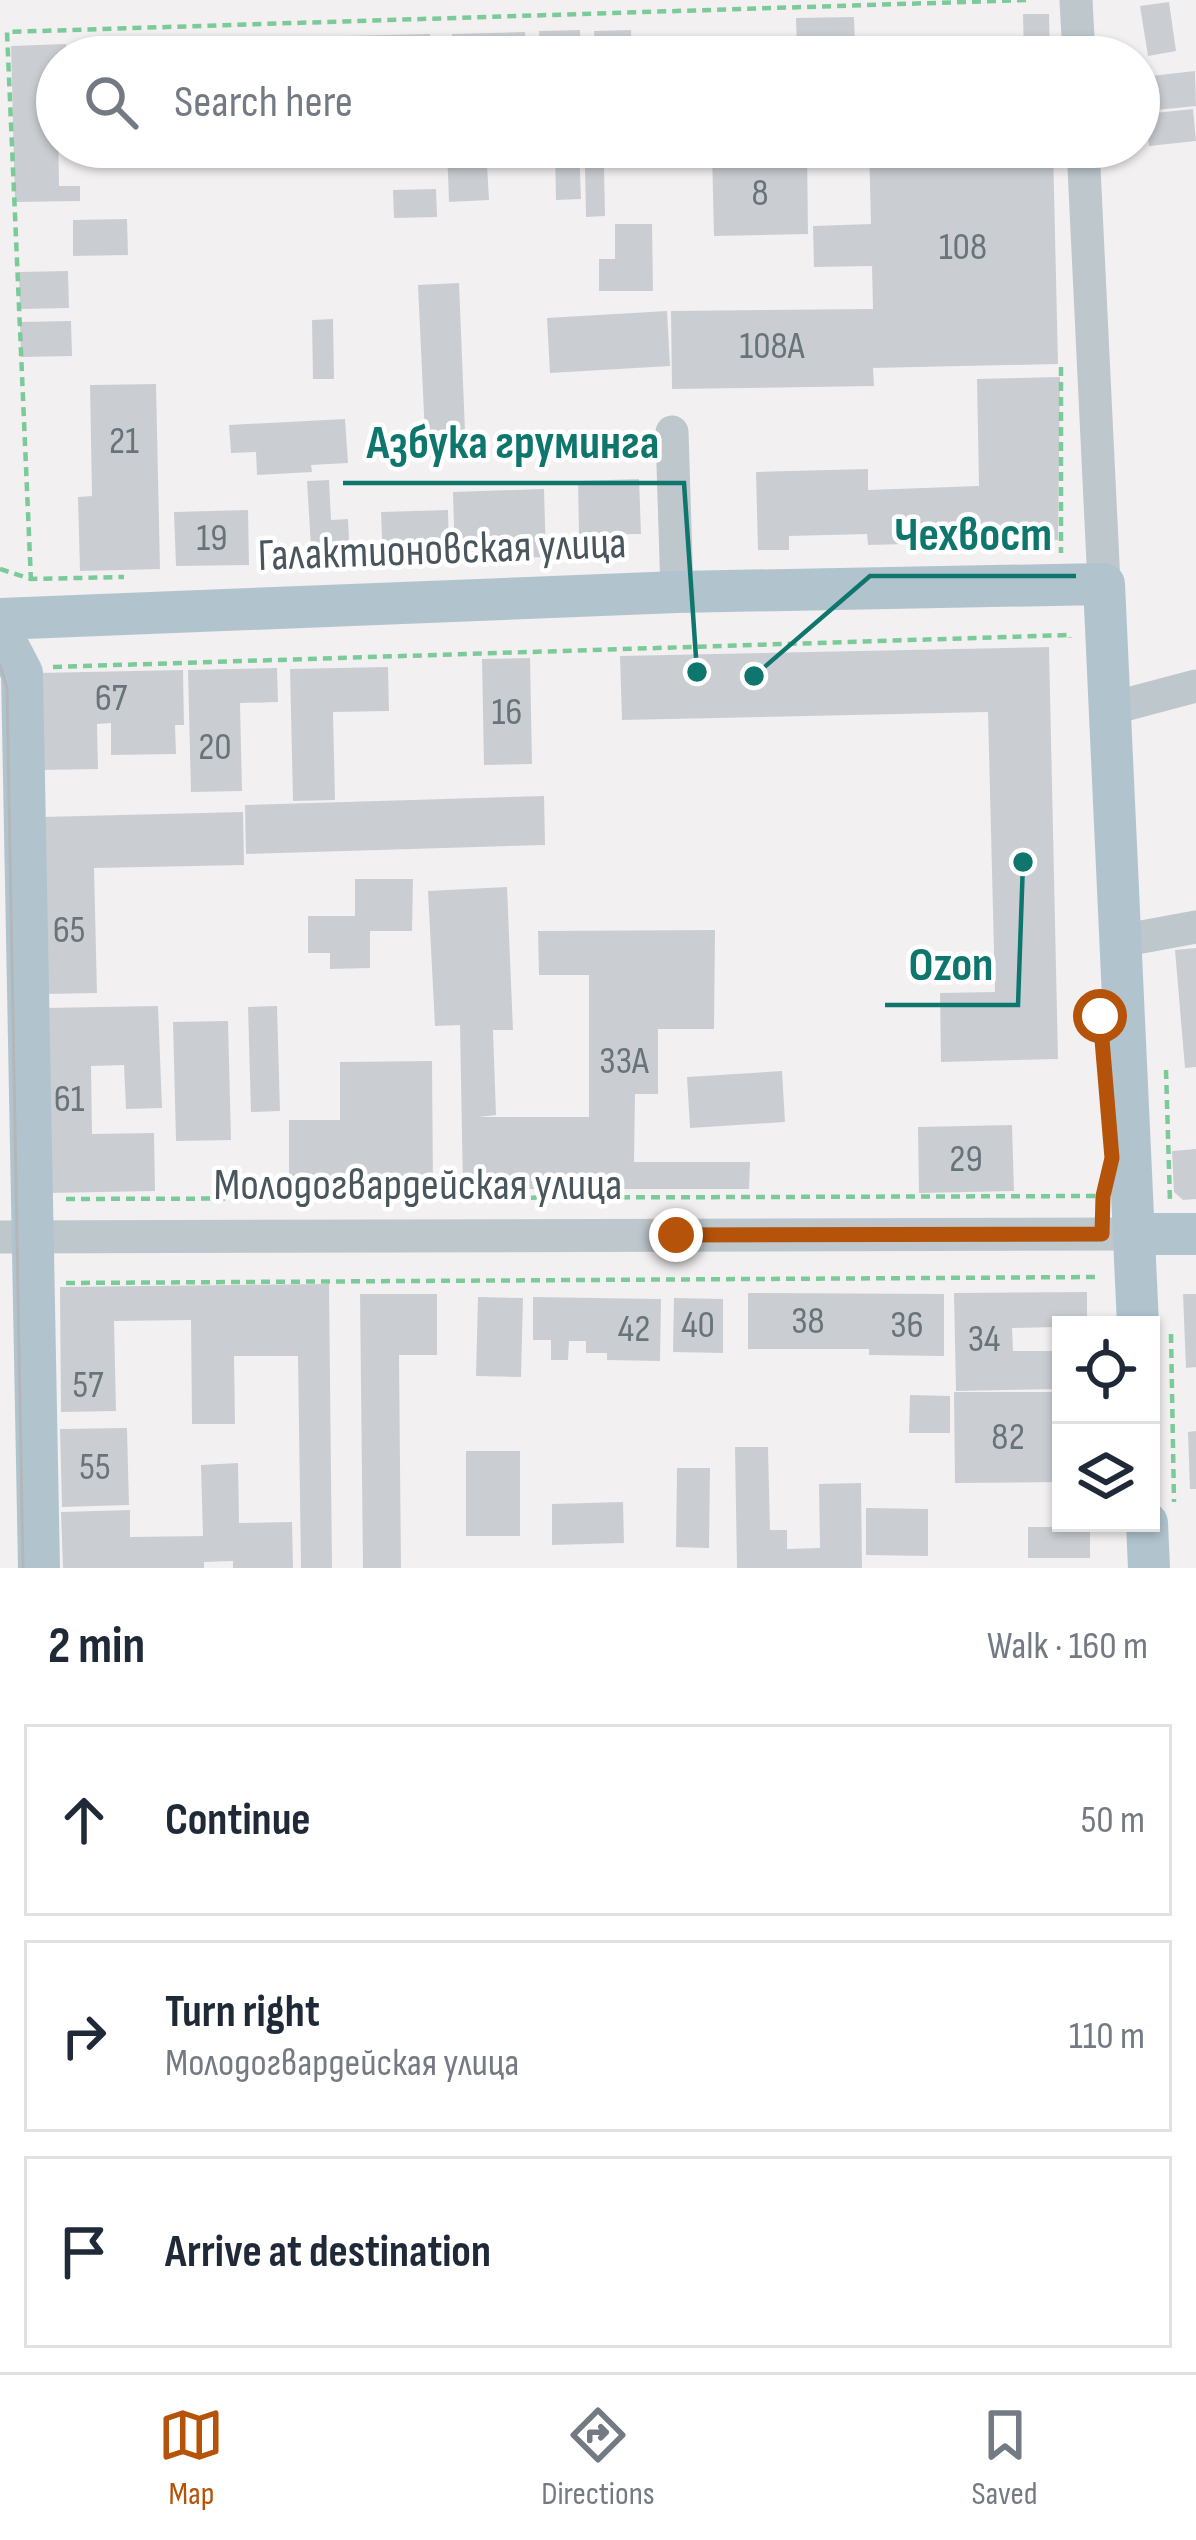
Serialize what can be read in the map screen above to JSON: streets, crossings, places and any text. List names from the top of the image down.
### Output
{
  "streets": {
    "main road": ["Галактионовская улица", "Молодогвардейская улица"]
  },
  "places": ["Азбука груминга", "Чехвост", "Ozon"],
  "house_numbers": [
    "8",
    "108",
    "108А",
    "21",
    "19",
    "67",
    "16",
    "20",
    "65",
    "33А",
    "61",
    "29",
    "38",
    "40",
    "36",
    "42",
    "34",
    "57",
    "82",
    "55"
  ],
  "page": {
    "search": "Search here",
    "heading": ["2 min", "Walk · 160 m"],
    "list": [
      ["Continue", "50 m"],
      ["Turn right", "Молодогвардейская улица", "110 m"],
      "Arrive at destination"
    ],
    "nav": ["Map", "Directions", "Saved"]
  }
}
